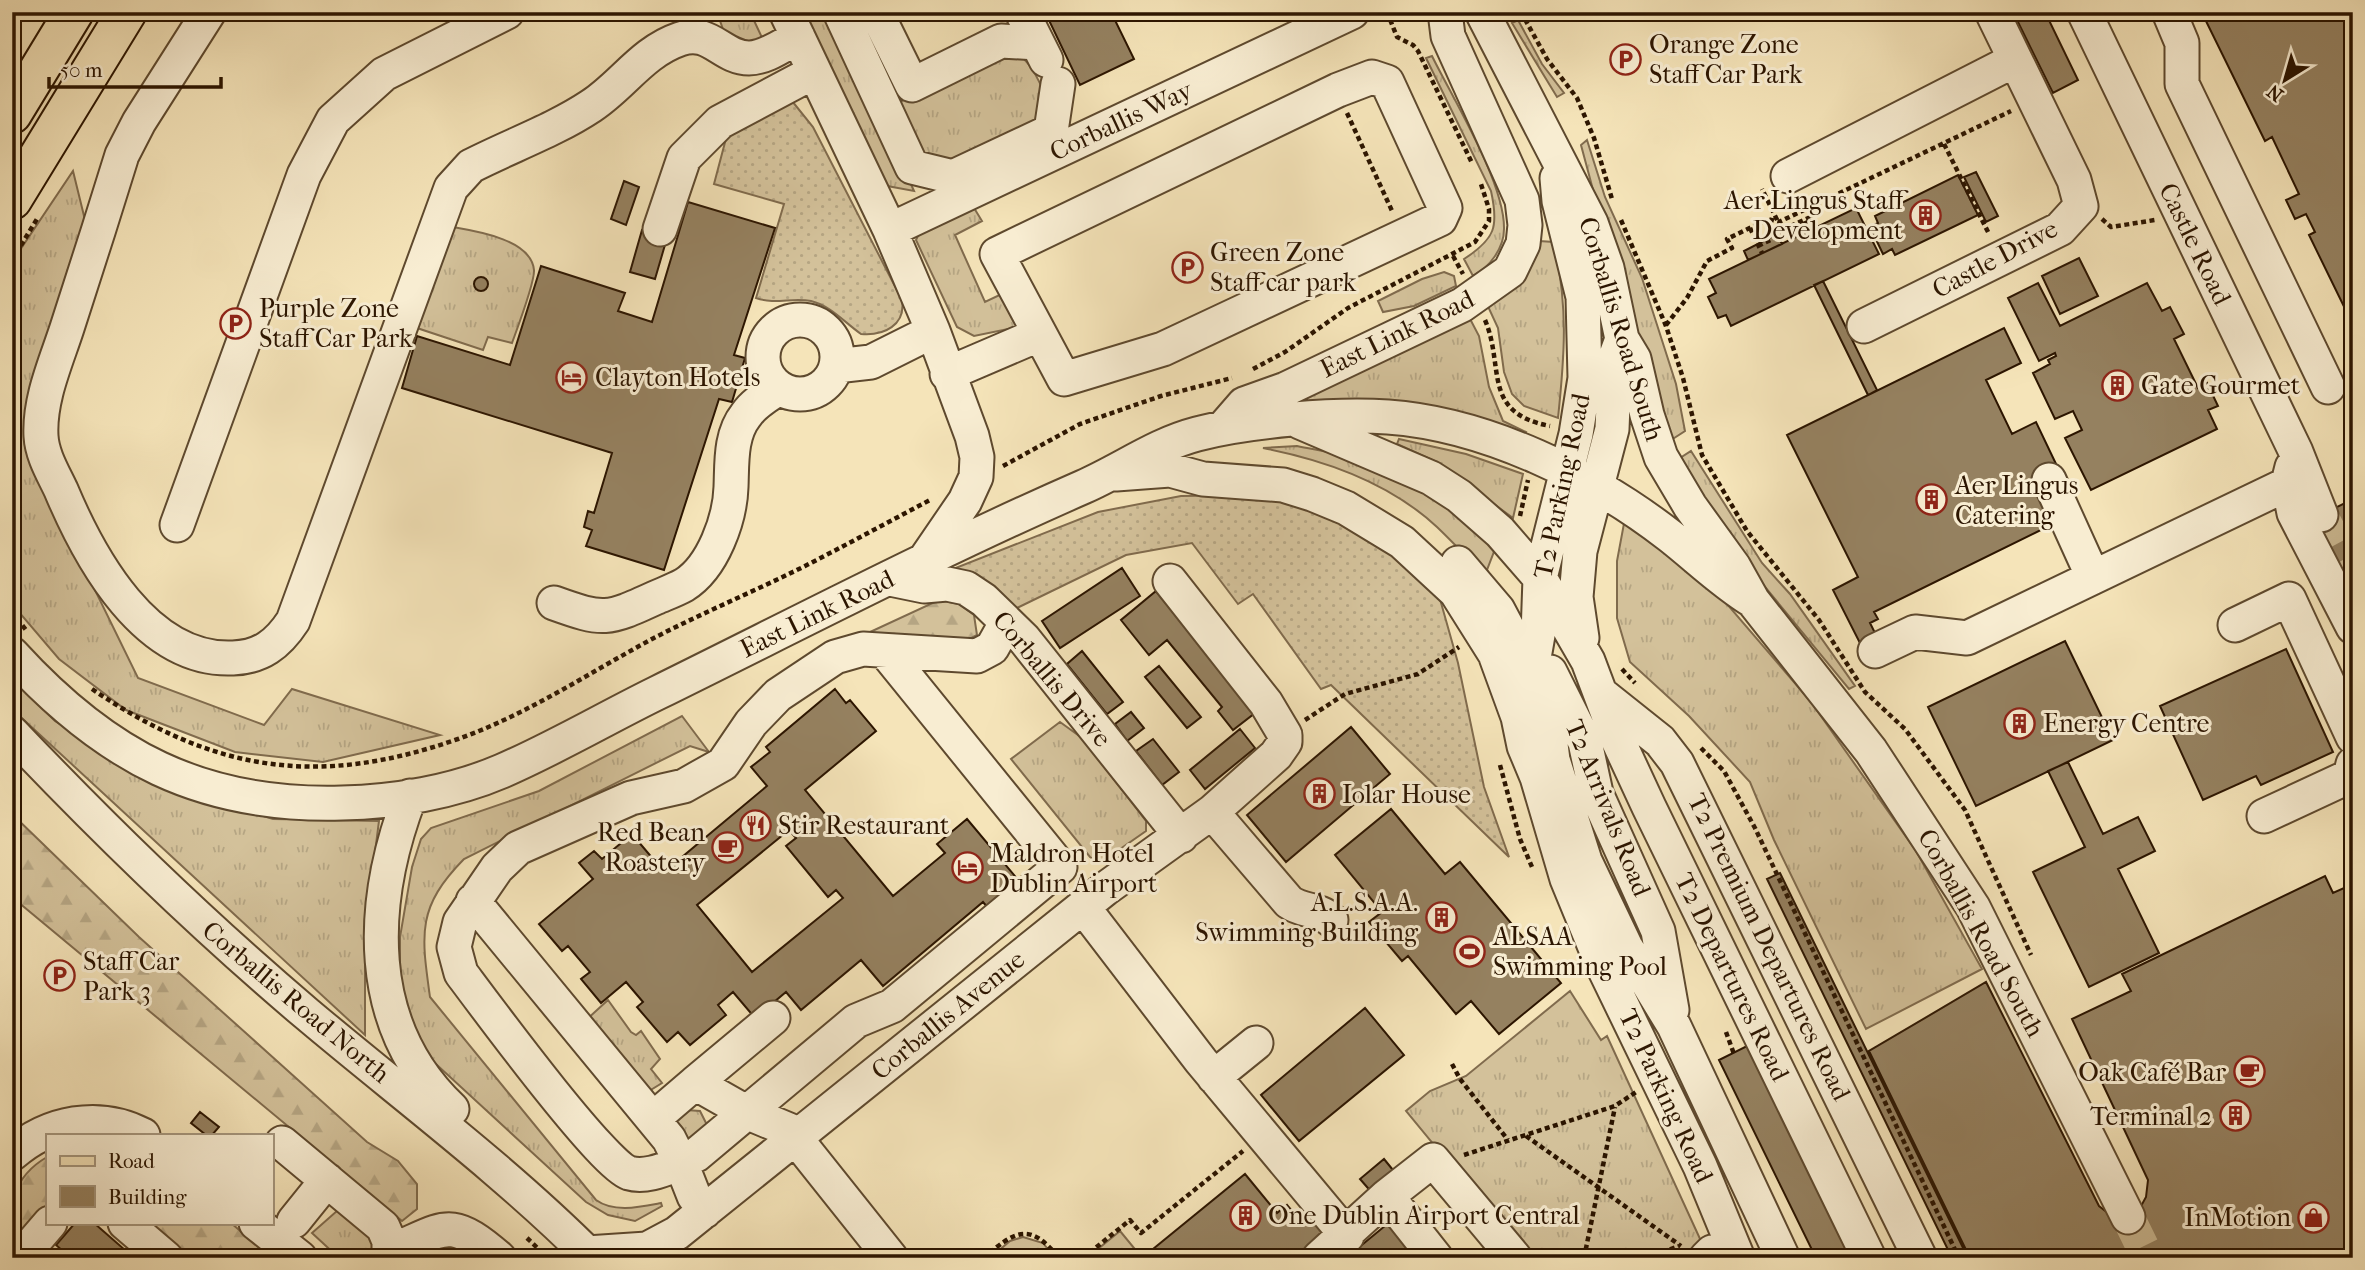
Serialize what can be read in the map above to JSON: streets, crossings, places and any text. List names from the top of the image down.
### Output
{
  "streets": {
    "street": [
      "Corballis Way",
      "Castle Road",
      "Castle Drive",
      "Corballis Road South",
      "East Link Road",
      "T2 Parking Road",
      "Corballis Drive",
      "T2 Arrivals Road",
      "T2 Premium Departures Road",
      "T2 Departures Road",
      "Corballis Road North",
      "Corballis Avenue"
    ]
  },
  "crossings": [
    ["Corballis Road South", "East Link Road"],
    ["Corballis Road South", "T2 Parking Road"],
    ["East Link Road", "T2 Parking Road"],
    ["East Link Road", "Corballis Drive"],
    ["T2 Parking Road", "T2 Arrivals Road"],
    ["Corballis Drive", "Corballis Avenue"],
    ["T2 Premium Departures Road", "T2 Departures Road"],
    ["Corballis Road North", "Corballis Avenue"]
  ],
  "places": {
    "parking": [
      "Orange Zone Staff Car Park",
      "Green Zone Staff car park",
      "Purple Zone Staff Car Park",
      "Staff Car Park 3"
    ],
    "building": [
      "Aer Lingus Staff Development",
      "Gate Gourmet",
      "Aer Lingus Catering",
      "Energy Centre",
      "Iolar House",
      "A.L.S.A.A. Swimming Building",
      "Terminal 2",
      "One Dublin Airport Central"
    ],
    "hotel": ["Clayton Hotels", "Maldron Hotel Dublin Airport"],
    "restaurant": ["Stir Restaurant"],
    "cafe": ["Red Bean Roastery", "Oak Café Bar"],
    "sports": ["ALSAA Swimming Pool"],
    "shop": ["InMotion"]
  },
  "legend": ["Road", "Building"],
  "scale_bar": "50 m",
  "north": "bottom left"
}
